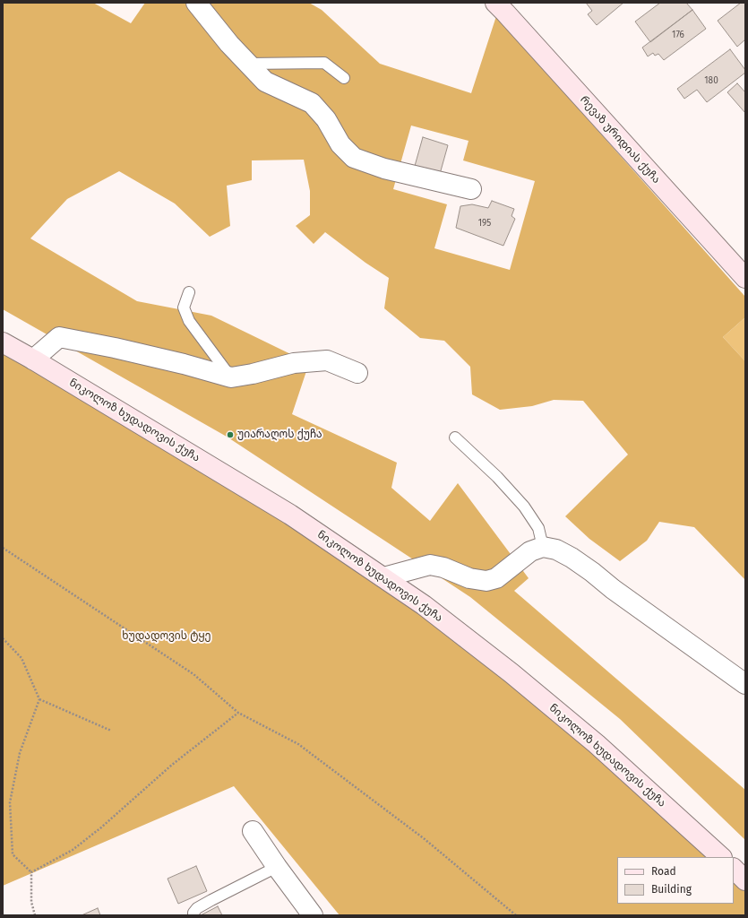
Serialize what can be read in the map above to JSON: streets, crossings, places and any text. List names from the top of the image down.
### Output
{
  "streets": {
    "main road": ["რევაზ ურიდიას ქუჩა", "ნიკოლოზ ხუდადოვის ქუჩა"]
  },
  "parks": ["ხუდადოვის ტყე"],
  "places": ["უიარაღოს ქუჩა"],
  "house_numbers": ["176", "180", "195"],
  "legend": ["Road", "Building"]
}
